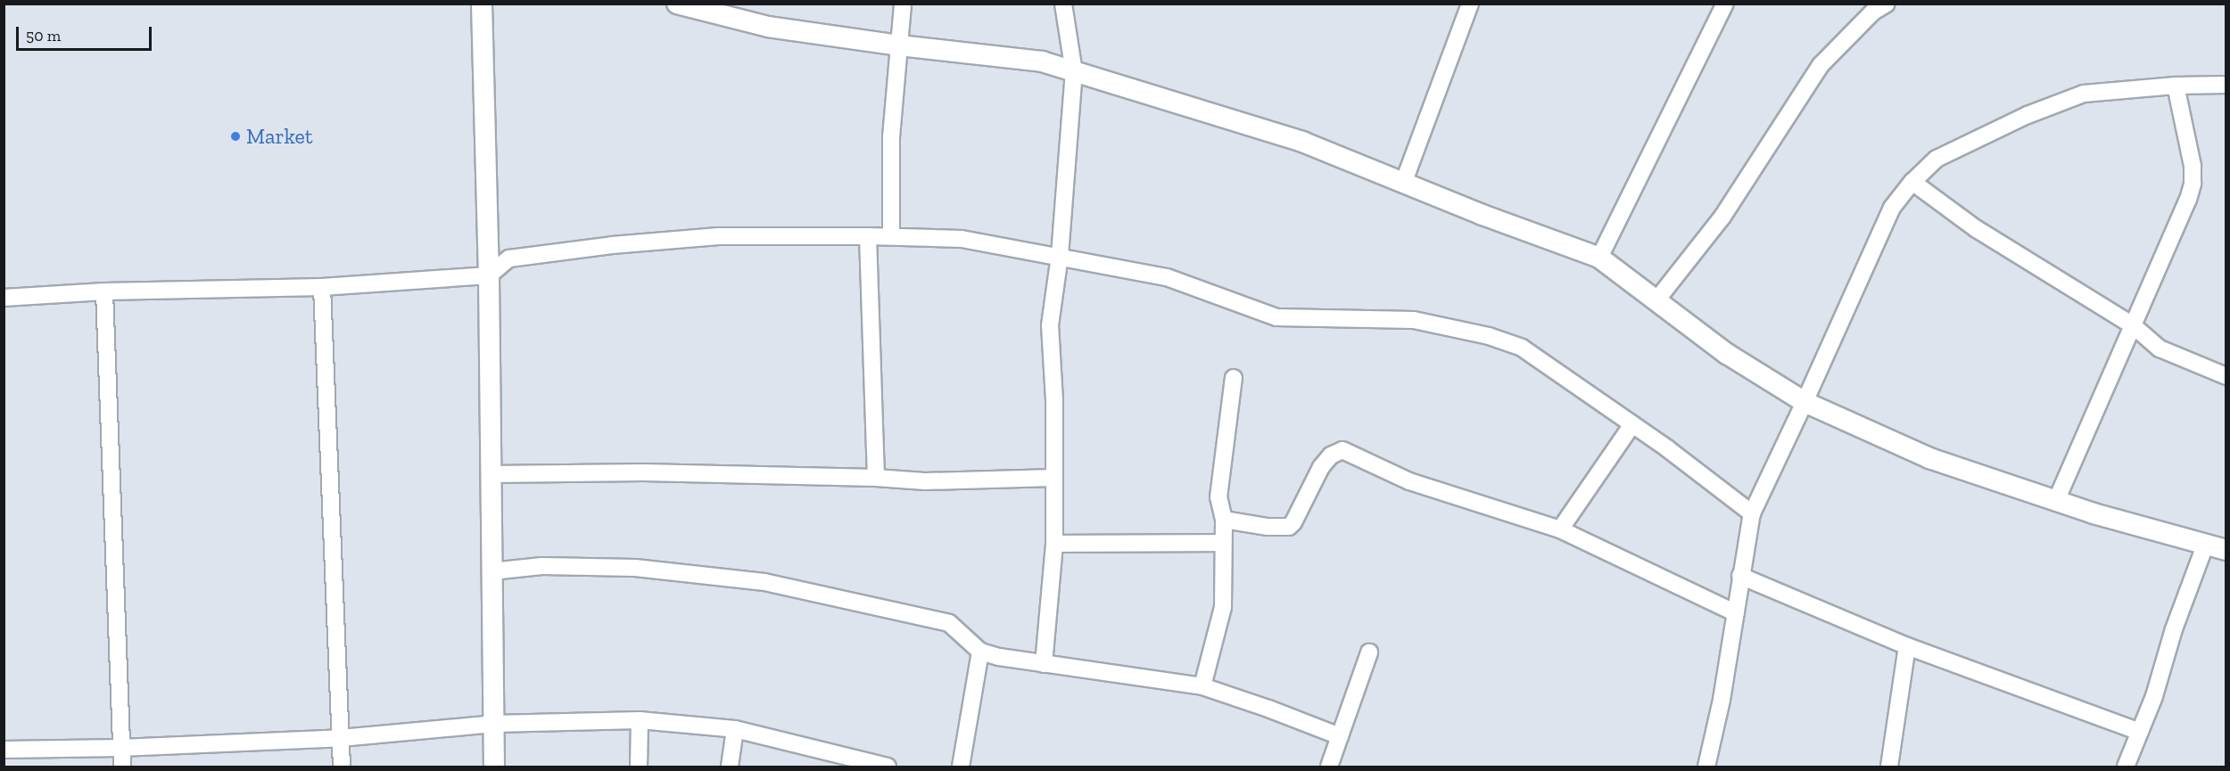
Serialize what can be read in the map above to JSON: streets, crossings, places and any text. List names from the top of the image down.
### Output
{
  "places": ["Market"],
  "scale_bar": "50 m"
}
